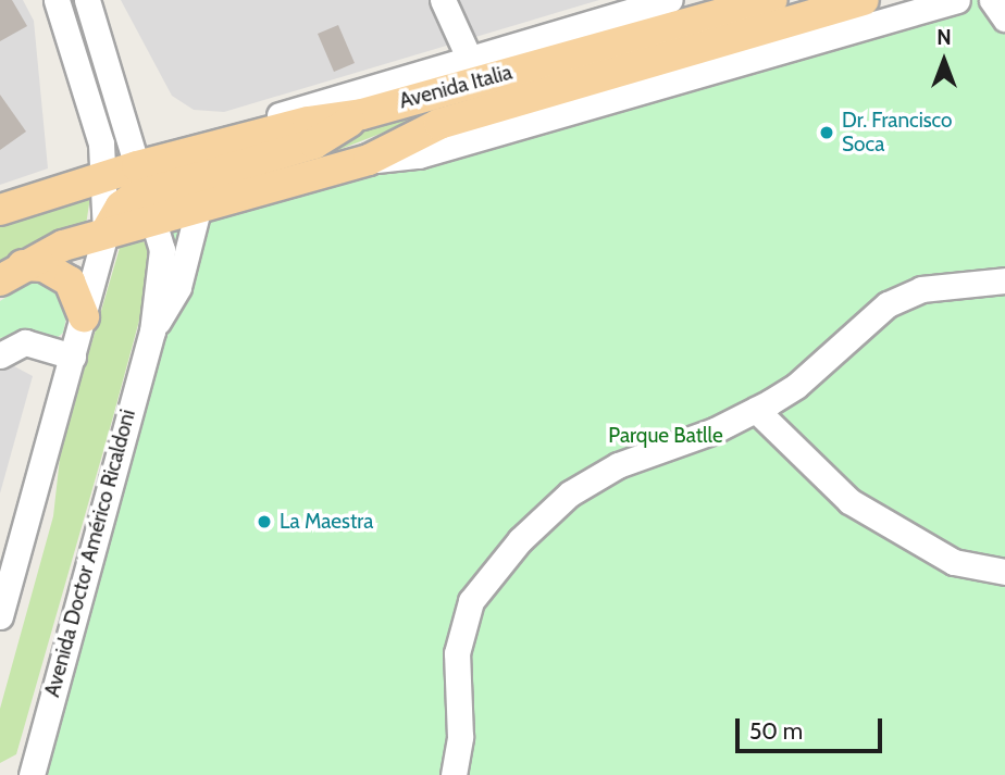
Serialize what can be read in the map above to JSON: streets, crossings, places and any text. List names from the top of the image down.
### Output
{
  "streets": {
    "main road": ["Avenida Italia"],
    "street": ["Avenida Doctor Américo Ricaldoni"]
  },
  "crossings": [
    ["Avenida Italia", "Avenida Doctor Américo Ricaldoni"]
  ],
  "parks": ["Parque Batlle"],
  "places": ["Dr. Francisco Soca", "La Maestra"],
  "scale_bar": "50 m",
  "north": "top"
}
